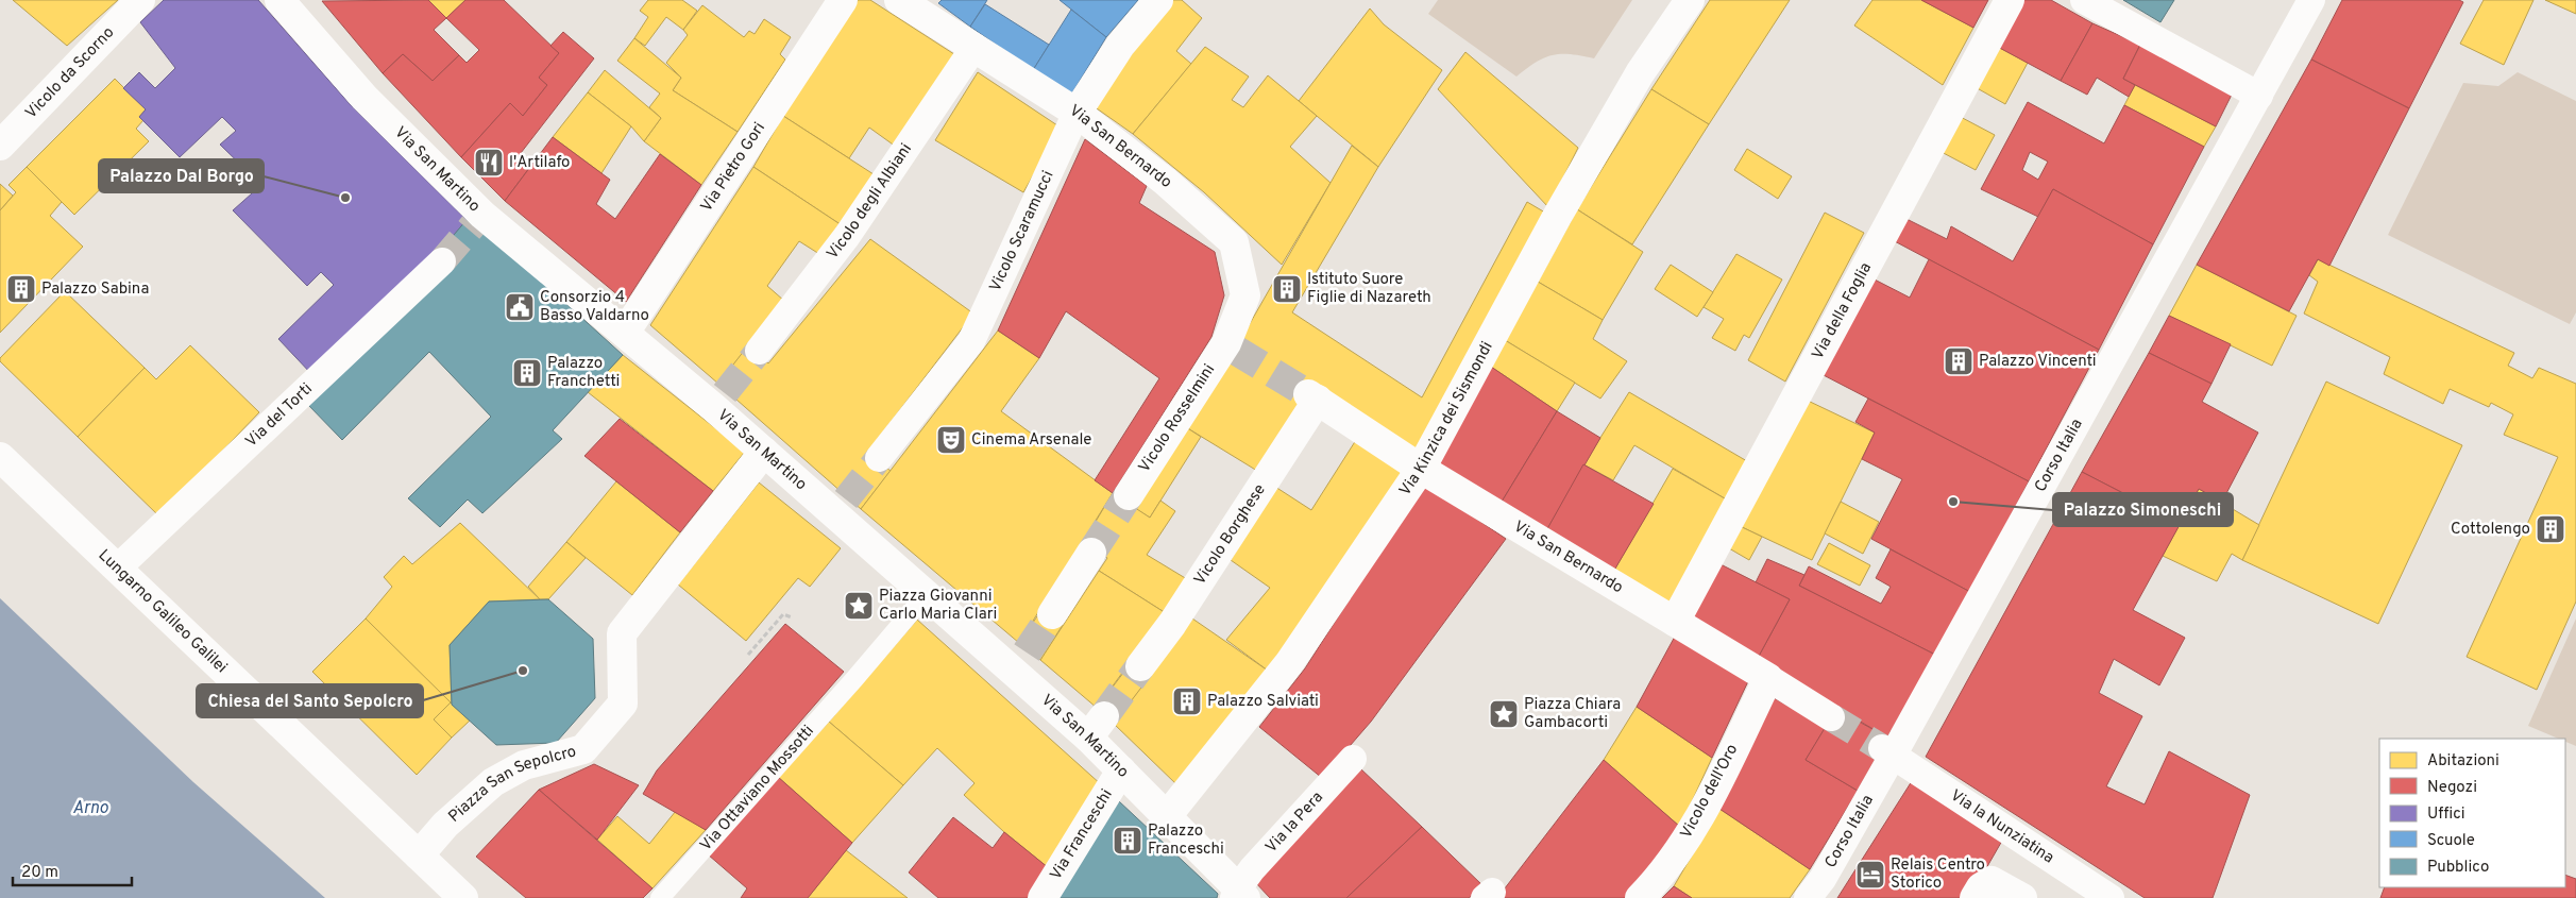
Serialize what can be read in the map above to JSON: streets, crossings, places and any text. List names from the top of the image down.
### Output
{
  "streets": {
    "street": [
      "Vicolo da Scorno",
      "Via San Bernardo",
      "Via Pietro Gori",
      "Via San Martino",
      "Vicolo degli Albiani",
      "Vicolo Scaramucci",
      "Via della Foglia",
      "Via del Torti",
      "Vicolo Rosselmini",
      "Via Kinzica dei Sismondi",
      "Corso Italia",
      "Vicolo Borghese",
      "Lungarno Galileo Galilei",
      "Piazza San Sepolcro",
      "Vicolo dell'Oro",
      "Via la Pera",
      "Via la Nunziatina",
      "Via Franceschi"
    ],
    "lane": ["Via Ottaviano Mossotti"]
  },
  "crossings": [
    ["Via San Bernardo", "Vicolo degli Albiani"],
    ["Via San Bernardo", "Vicolo Scaramucci"],
    ["Via San Bernardo", "Via della Foglia"],
    ["Via San Bernardo", "Vicolo Rosselmini"],
    ["Via San Bernardo", "Via Kinzica dei Sismondi"],
    ["Via San Bernardo", "Vicolo Borghese"],
    ["Via San Bernardo", "Vicolo dell'Oro"],
    ["Via Pietro Gori", "Via San Martino"],
    ["Via San Martino", "Via Kinzica dei Sismondi"],
    ["Via San Martino", "Piazza San Sepolcro"],
    ["Via San Martino", "Via Ottaviano Mossotti"],
    ["Via San Martino", "Via la Pera"],
    ["Via San Martino", "Via Franceschi"],
    ["Via del Torti", "Lungarno Galileo Galilei"],
    ["Corso Italia", "Via la Nunziatina"],
    ["Lungarno Galileo Galilei", "Piazza San Sepolcro"]
  ],
  "water": ["Arno"],
  "places": {
    "restaurant": ["l'Artilafo"],
    "other": ["Palazzo Dal Borgo", "Palazzo Simoneschi", "Chiesa del Santo Sepolcro"],
    "building": [
      "Palazzo Sabina",
      "Istituto Suore Figlie di Nazareth",
      "Palazzo Vincenti",
      "Palazzo Franchetti",
      "Cottolengo",
      "Palazzo Salviati",
      "Palazzo Franceschi"
    ],
    "public building": ["Consorzio 4 Basso Valdarno"],
    "theatre": ["Cinema Arsenale"],
    "place": ["Piazza Giovanni Carlo Maria Clari", "Piazza Chiara Gambacorti"],
    "hotel": ["Relais Centro Storico"]
  },
  "legend": [
    "Abitazioni",
    "Negozi",
    "Uffici",
    "Scuole",
    "Pubblico"
  ],
  "scale_bar": "20 m"
}
